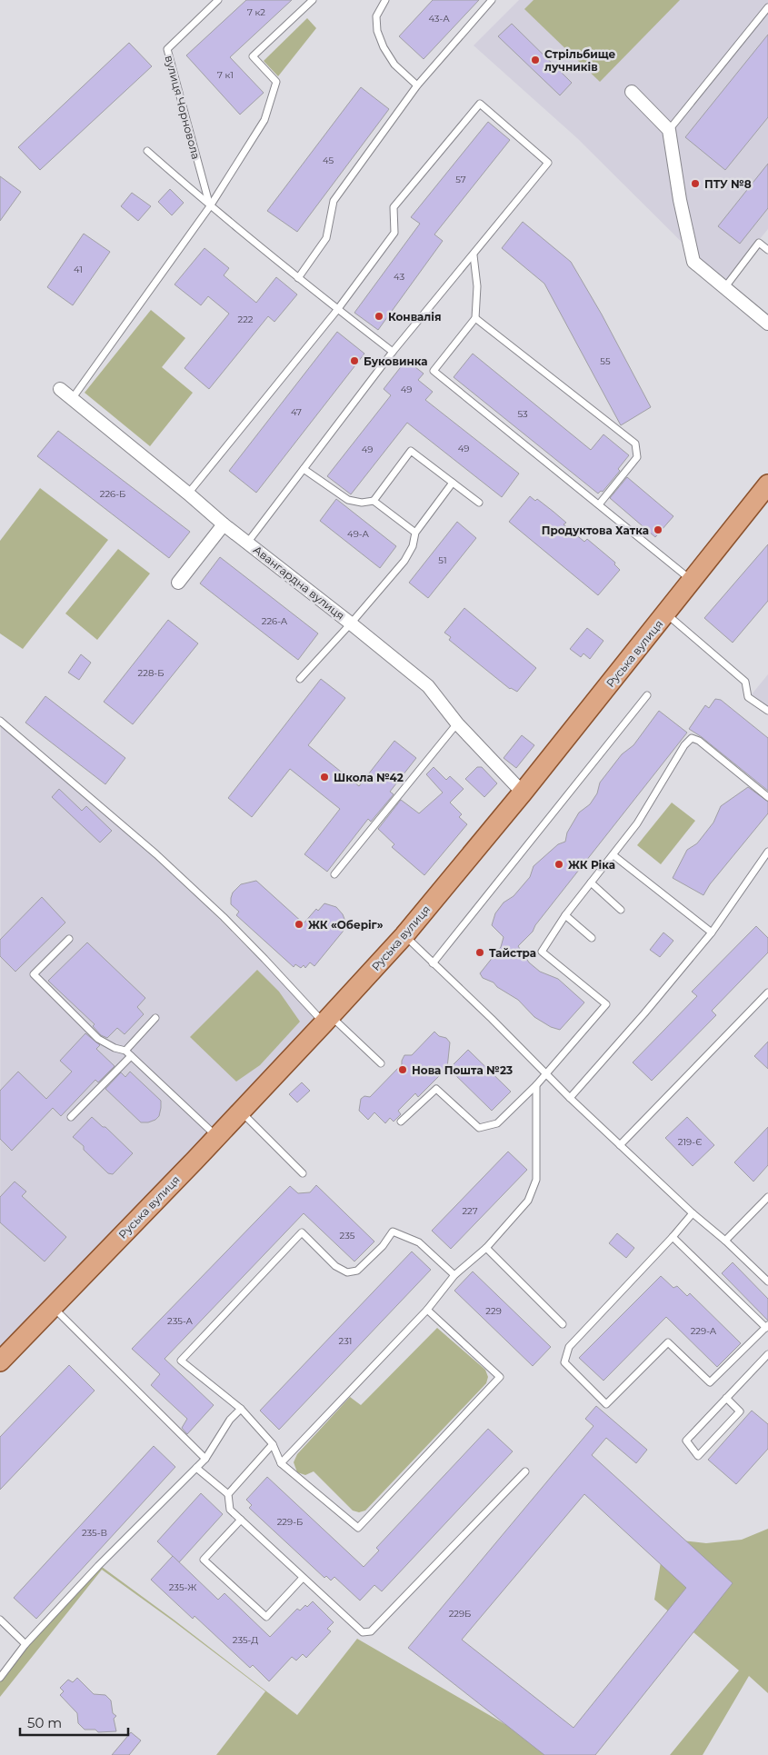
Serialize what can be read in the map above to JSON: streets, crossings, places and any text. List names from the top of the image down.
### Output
{
  "streets": {
    "main road": ["Руська вулиця"],
    "street": ["Авангардна вулиця"],
    "lane": ["вулиця Чорновола"]
  },
  "crossings": [
    ["Авангардна вулиця", "Руська вулиця"]
  ],
  "places": [
    "Стрільбище лучників",
    "ПТУ №8",
    "Конвалія",
    "Буковинка",
    "Продуктова Хатка",
    "Школа №42",
    "ЖК Ріка",
    "ЖК «Оберіг»",
    "Тайстра",
    "Нова Пошта №23"
  ],
  "house_numbers": [
    "7 к2",
    "43-А",
    "7 к1",
    "45",
    "57",
    "41",
    "43",
    "222",
    "55",
    "49",
    "47",
    "53",
    "49",
    "49",
    "226-Б",
    "49-А",
    "51",
    "226-А",
    "228-Б",
    "219-Є",
    "227",
    "235",
    "229",
    "235-А",
    "229-А",
    "231",
    "229-Б",
    "235-В",
    "235-Ж",
    "229Б",
    "235-Д"
  ],
  "scale_bar": "50 m"
}
